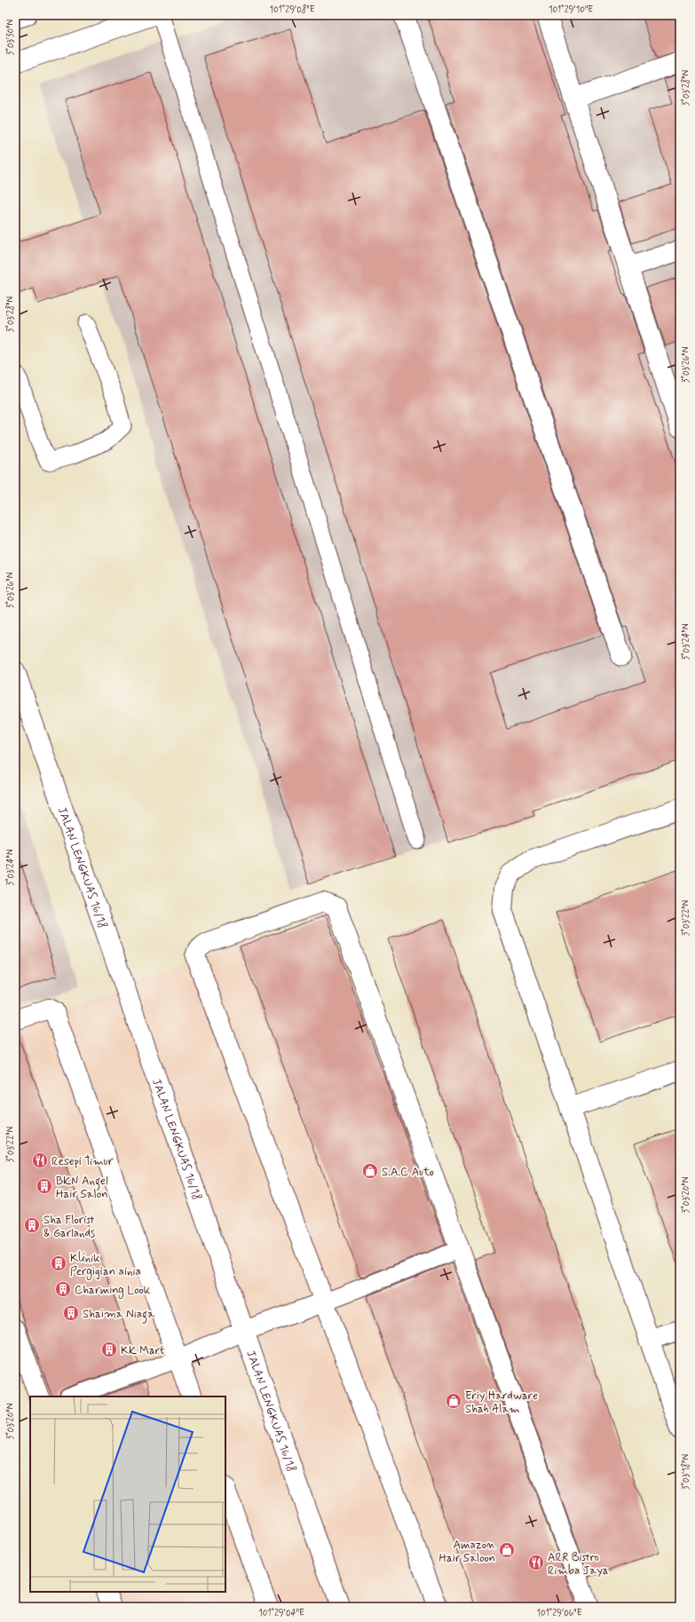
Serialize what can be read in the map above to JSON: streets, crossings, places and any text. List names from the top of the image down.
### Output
{
  "streets": {
    "street": ["JALAN LENGKUAS 16/18"]
  },
  "places": {
    "restaurant": ["Resepi Timur", "ARR Bistro Rimba Jaya"],
    "shop": ["S.A.C Auto", "Eriy Hardware Shah Alam", "Amazon Hair Saloon"],
    "building": [
      "BKN Angel Hair Salon",
      "Sha Florist & Garlands",
      "Klinik Pergigian ainia",
      "Charming Look",
      "Shaima Niaga",
      "KK Mart"
    ]
  },
  "coordinates": [
    "101°29'08\"E",
    "101°29'10\"E",
    "3°03'30\"N",
    "3°03'28\"N",
    "3°03'26\"N",
    "3°03'24\"N",
    "3°03'22\"N",
    "3°03'20\"N",
    "3°03'18\"N",
    "101°29'04\"E",
    "101°29'06\"E"
  ]
}
